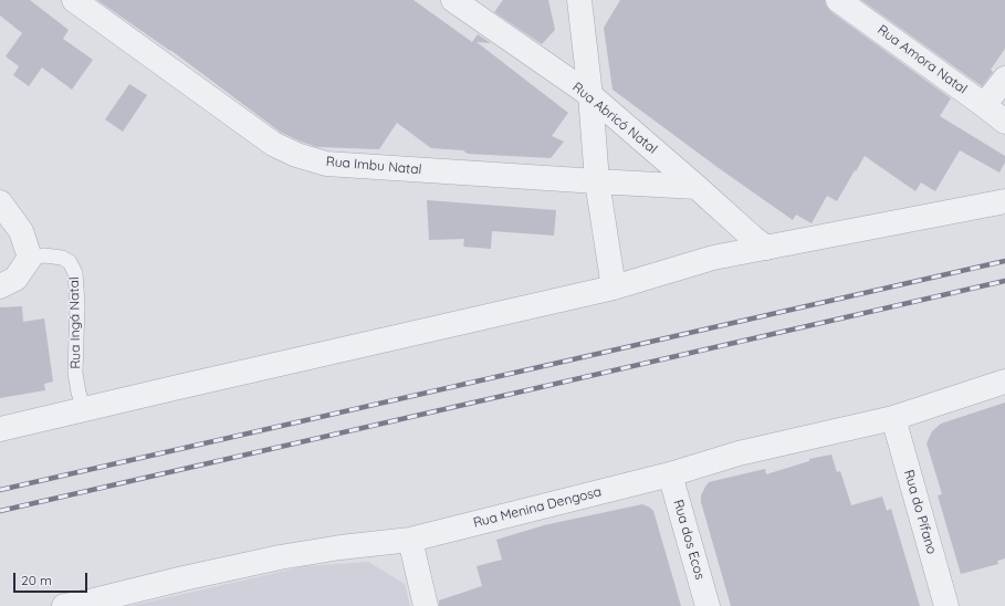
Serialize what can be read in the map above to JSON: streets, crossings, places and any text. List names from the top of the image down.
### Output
{
  "streets": {
    "street": [
      "Rua Amora Natal",
      "Rua Abricó Natal",
      "Rua Imbu Natal",
      "Rua Menina Dengosa",
      "Rua do Pífano",
      "Rua dos Ecos"
    ],
    "lane": ["Rua Ingá Natal"]
  },
  "crossings": [
    ["Rua Abricó Natal", "Rua Imbu Natal"],
    ["Rua Menina Dengosa", "Rua do Pífano"],
    ["Rua Menina Dengosa", "Rua dos Ecos"]
  ],
  "scale_bar": "20 m"
}
